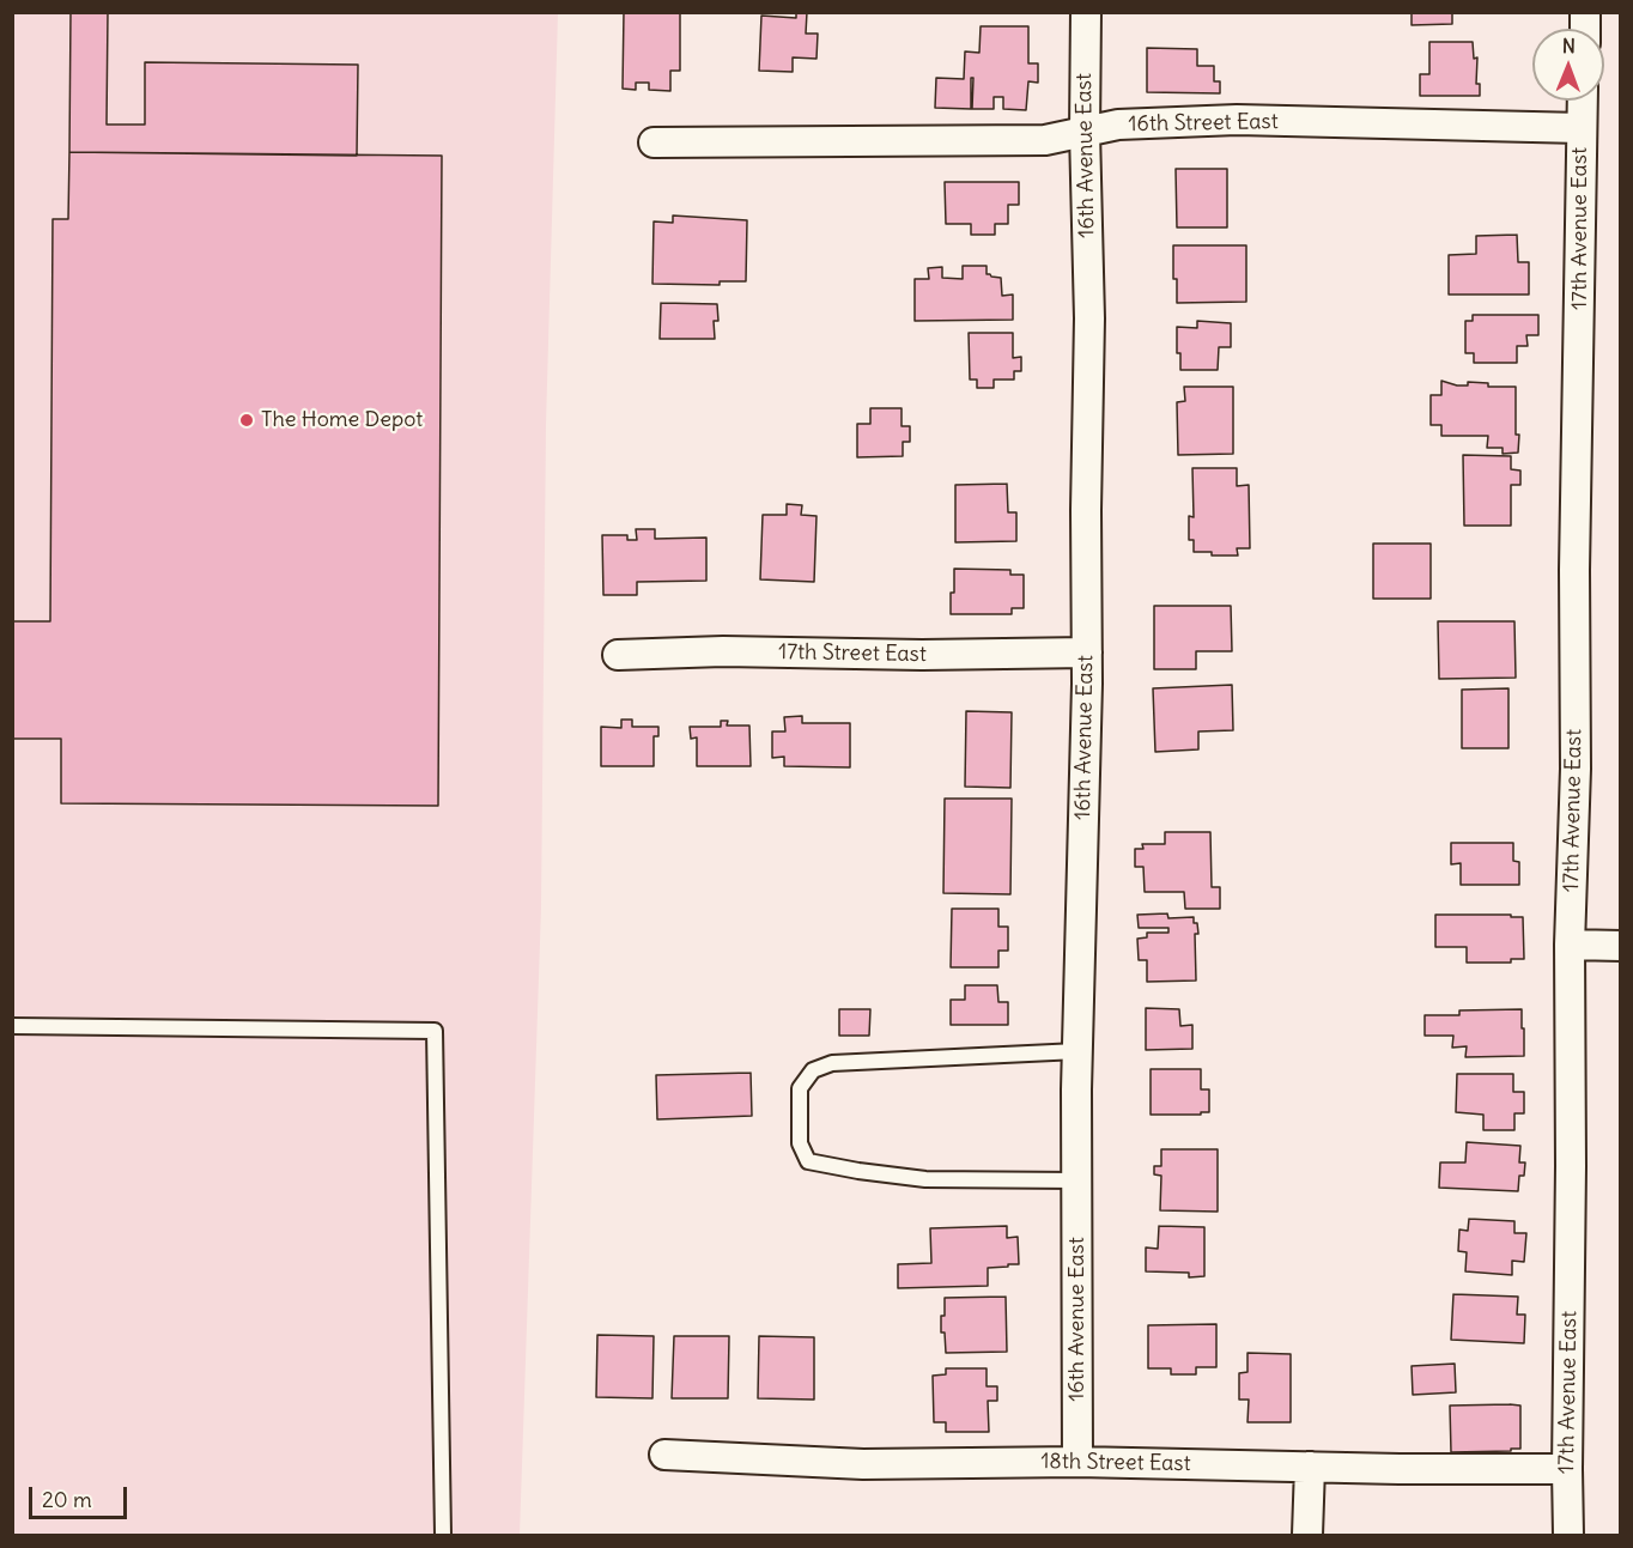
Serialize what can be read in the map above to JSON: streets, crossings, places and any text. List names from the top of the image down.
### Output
{
  "streets": {
    "street": [
      "16th Street East",
      "16th Avenue East",
      "17th Avenue East",
      "17th Street East",
      "18th Street East"
    ]
  },
  "crossings": [
    ["16th Street East", "16th Avenue East"],
    ["16th Street East", "17th Avenue East"],
    ["16th Avenue East", "17th Street East"],
    ["16th Avenue East", "18th Street East"],
    ["17th Avenue East", "18th Street East"]
  ],
  "places": ["The Home Depot"],
  "scale_bar": "20 m",
  "north": "top"
}
